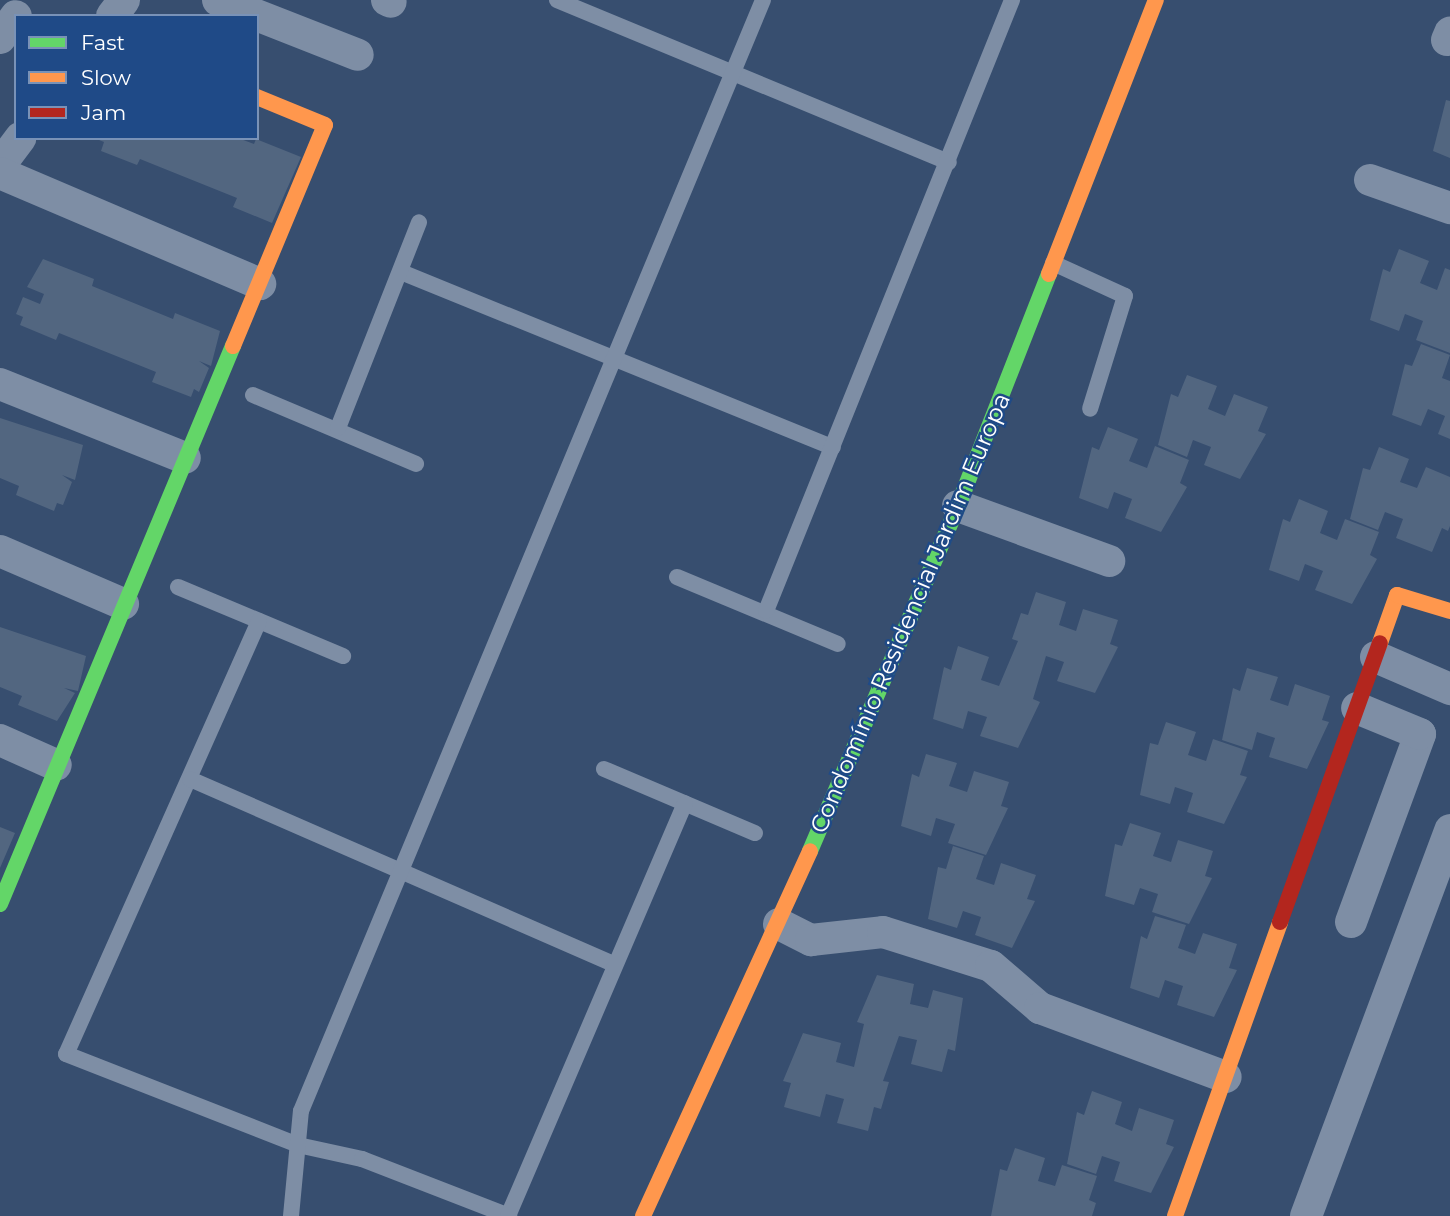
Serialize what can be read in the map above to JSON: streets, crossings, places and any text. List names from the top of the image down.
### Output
{
  "streets": {
    "street": ["Condomínio Residencial Jardim Europa"]
  },
  "legend": ["Fast", "Slow", "Jam"]
}
